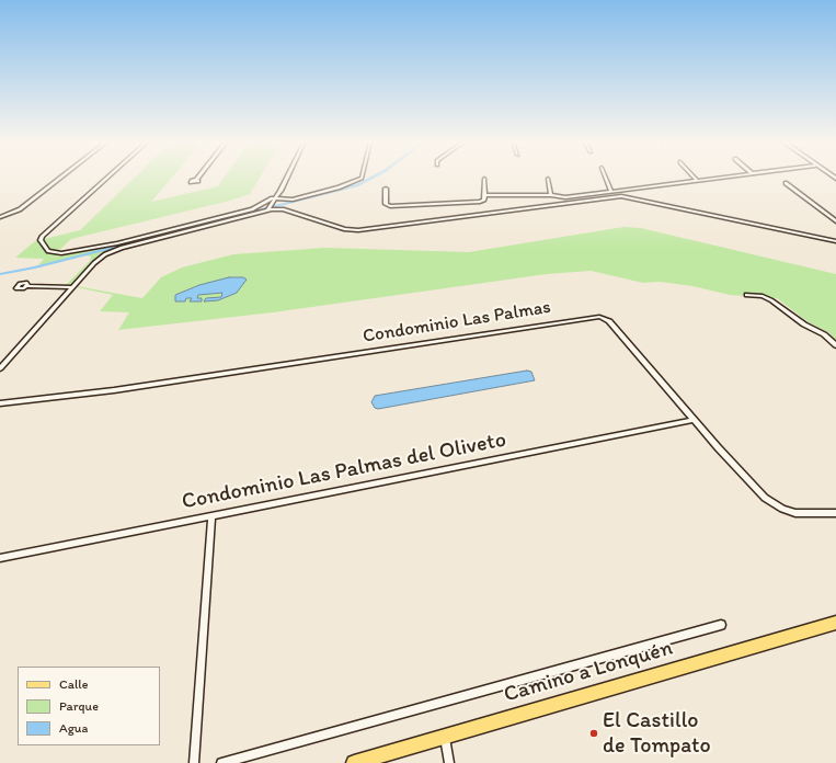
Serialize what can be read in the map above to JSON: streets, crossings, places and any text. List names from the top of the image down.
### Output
{
  "streets": {
    "main road": ["Camino a Lonquén"],
    "street": ["Condominio Las Palmas", "Condominio Las Palmas del Oliveto"]
  },
  "crossings": [
    ["Condominio Las Palmas", "Condominio Las Palmas del Oliveto"]
  ],
  "places": ["El Castillo de Tompato"],
  "legend": ["Calle", "Parque", "Agua"]
}
